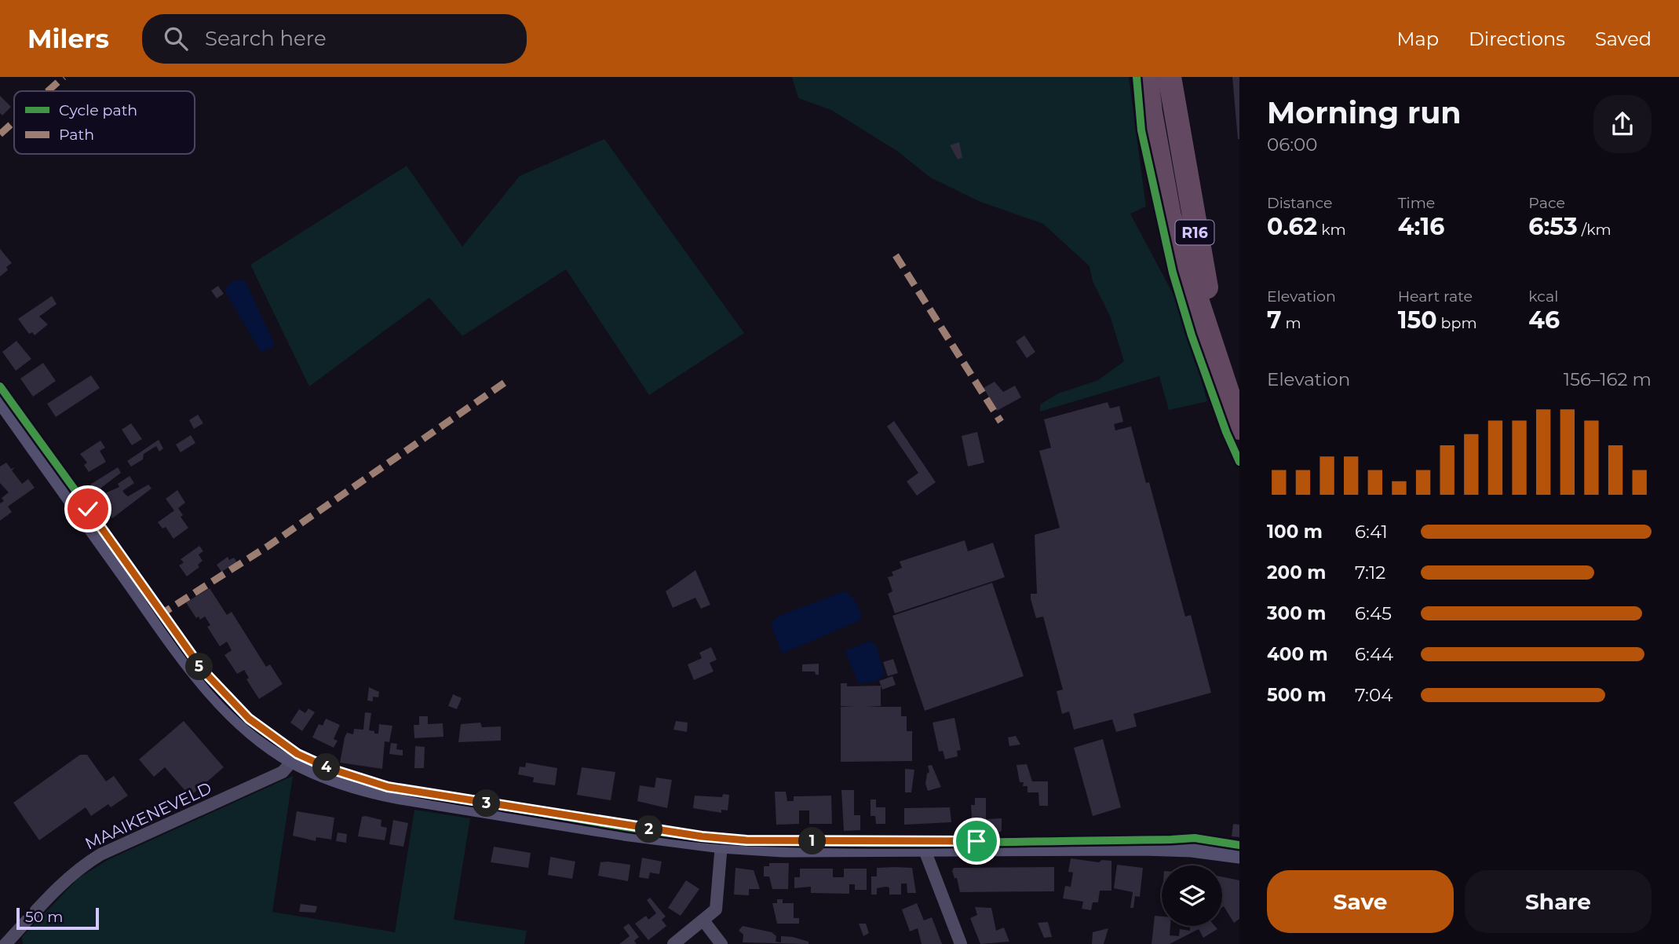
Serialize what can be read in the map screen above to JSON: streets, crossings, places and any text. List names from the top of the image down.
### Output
{
  "streets": {
    "highway": ["R16"],
    "street": ["MAAIKENEVELD"]
  },
  "legend": ["Cycle path", "Path"],
  "scale_bar": "50 m",
  "page": {
    "header": "Milers",
    "search": "Search here",
    "nav": ["Map", "Directions", "Saved"],
    "heading": ["Morning run", "06:00"],
    "stats": [
      ["Distance", "0.62 km"],
      ["Time", "4:16"],
      ["Pace", "6:53 /km"],
      ["Elevation", "7 m"],
      ["Heart rate", "150 bpm"],
      ["kcal", "46"]
    ],
    "chart": ["Elevation", "156–162 m"],
    "list": [
      {
        "name": "100 m",
        "note": "6:41"
      },
      {
        "name": "200 m",
        "note": "7:12"
      },
      {
        "name": "300 m",
        "note": "6:45"
      },
      {
        "name": "400 m",
        "note": "6:44"
      },
      {
        "name": "500 m",
        "note": "7:04"
      }
    ],
    "pins": [
      "5",
      "4",
      "3",
      "2",
      "1"
    ],
    "buttons": ["Save", "Share"],
    "scale": "50 m"
  }
}
